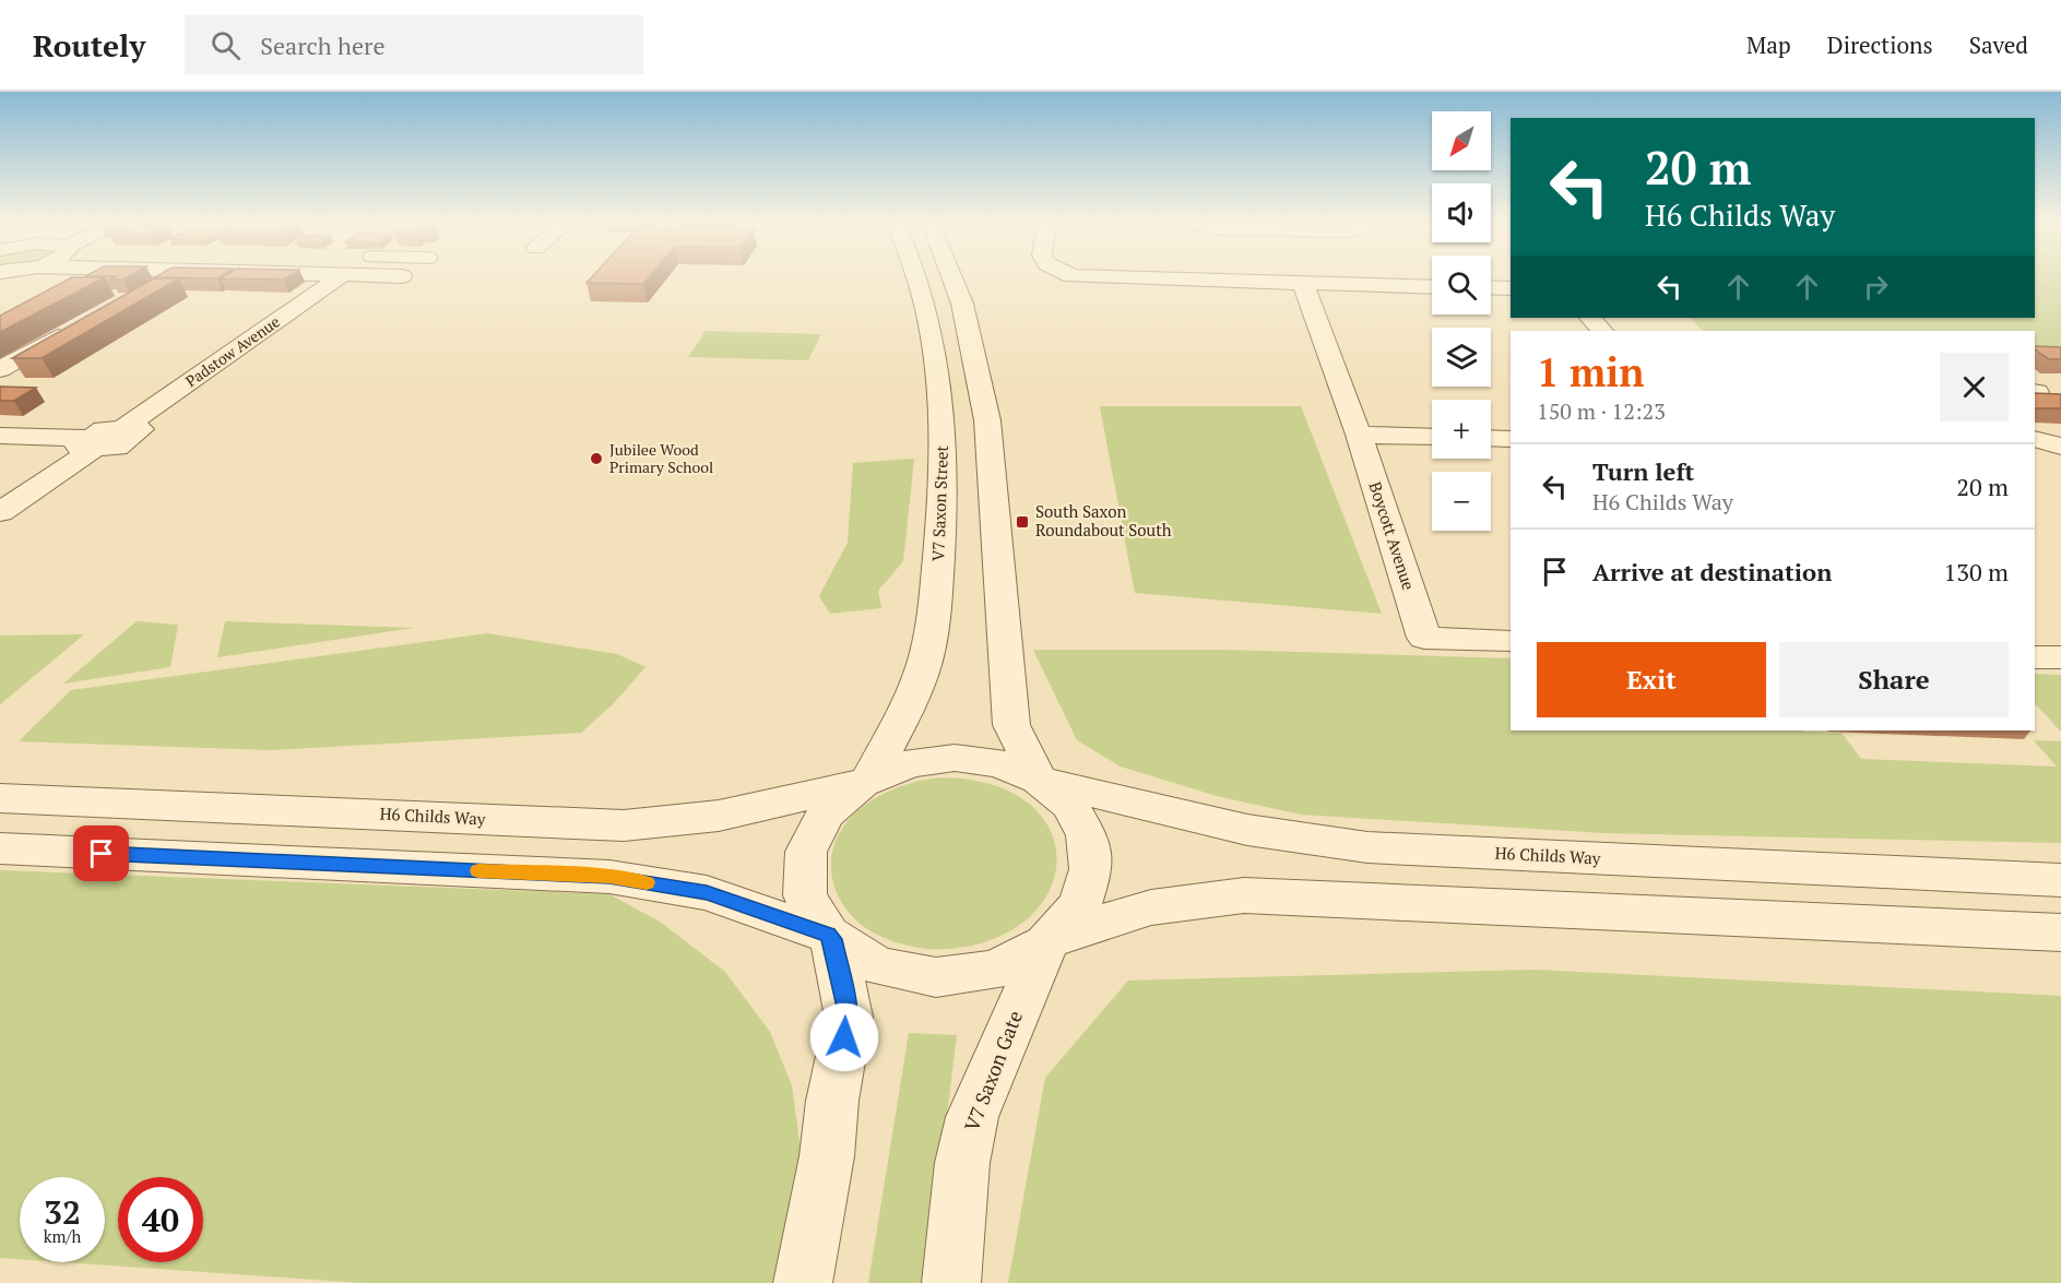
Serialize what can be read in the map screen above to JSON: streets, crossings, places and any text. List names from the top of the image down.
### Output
{
  "streets": {
    "street": [
      "Padstow Avenue",
      "V7 Saxon Street",
      "Boycott Avenue",
      "H6 Childs Way",
      "V7 Saxon Gate"
    ]
  },
  "crossings": [
    ["V7 Saxon Street", "H6 Childs Way"]
  ],
  "places": {
    "other": ["Jubilee Wood Primary School"],
    "transit": ["South Saxon Roundabout South"]
  },
  "north": "bottom left",
  "page": {
    "header": "Routely",
    "search": "Search here",
    "nav": ["Map", "Directions", "Saved"],
    "map_buttons": ["+", "−"],
    "turn": ["20 m", "H6 Childs Way"],
    "heading": ["1 min", "150 m · 12:23"],
    "list": [
      {
        "name": "Turn left",
        "note": "H6 Childs Way",
        "value": "20 m"
      },
      {
        "name": "Arrive at destination",
        "value": "130 m"
      }
    ],
    "buttons": ["Exit", "Share"],
    "speed": "32 km/h",
    "limit": "40"
  }
}
